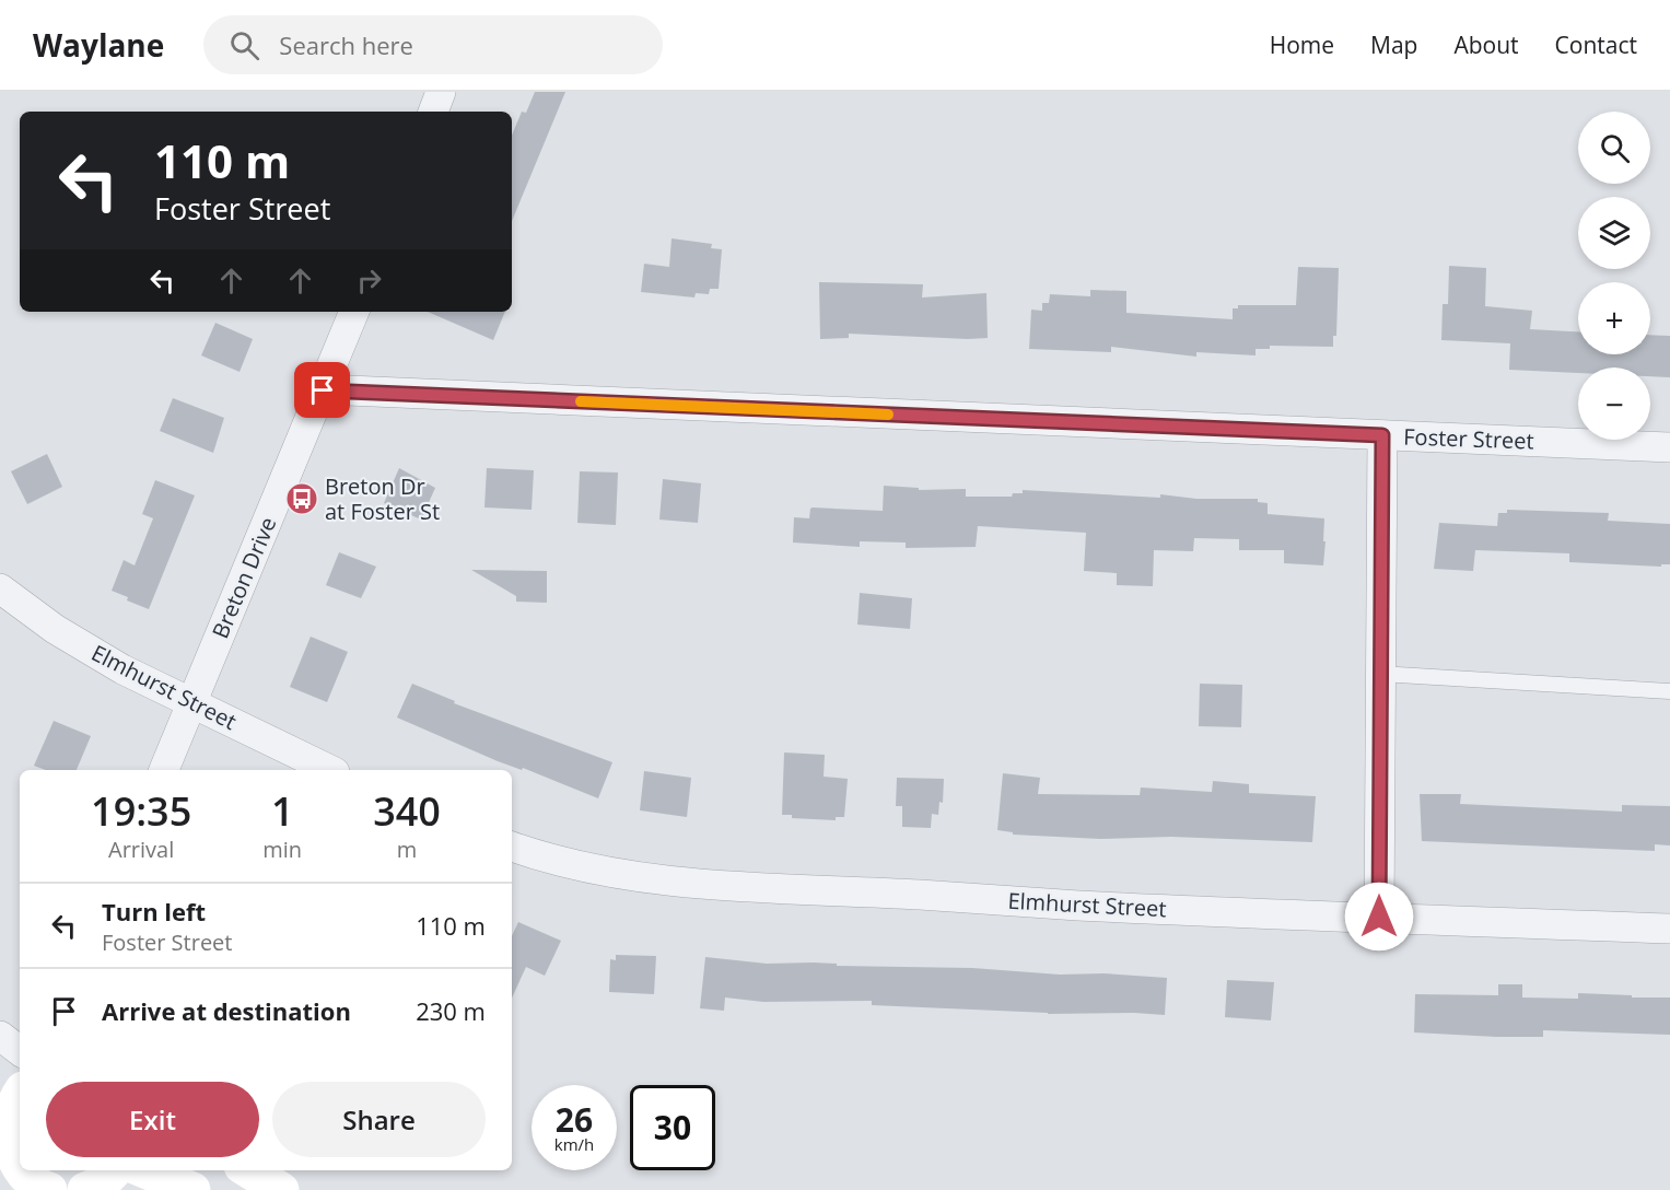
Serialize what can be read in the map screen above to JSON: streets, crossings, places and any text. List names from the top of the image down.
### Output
{
  "streets": {
    "street": ["Foster Street", "Breton Drive", "Elmhurst Street"]
  },
  "crossings": [
    ["Foster Street", "Breton Drive"],
    ["Breton Drive", "Elmhurst Street"]
  ],
  "places": {
    "bus stop": ["Breton Dr at Foster St"]
  },
  "page": {
    "header": "Waylane",
    "search": "Search here",
    "nav": [
      "Home",
      "Map",
      "About",
      "Contact"
    ],
    "map_buttons": ["+", "−"],
    "turn": ["110 m", "Foster Street"],
    "eta": [
      "19:35",
      "Arrival",
      "1",
      "min",
      "340",
      "m"
    ],
    "list": [
      {
        "name": "Turn left",
        "note": "Foster Street",
        "value": "110 m"
      },
      {
        "name": "Arrive at destination",
        "value": "230 m"
      }
    ],
    "buttons": ["Exit", "Share"],
    "speed": "26 km/h",
    "limit": "30"
  }
}
